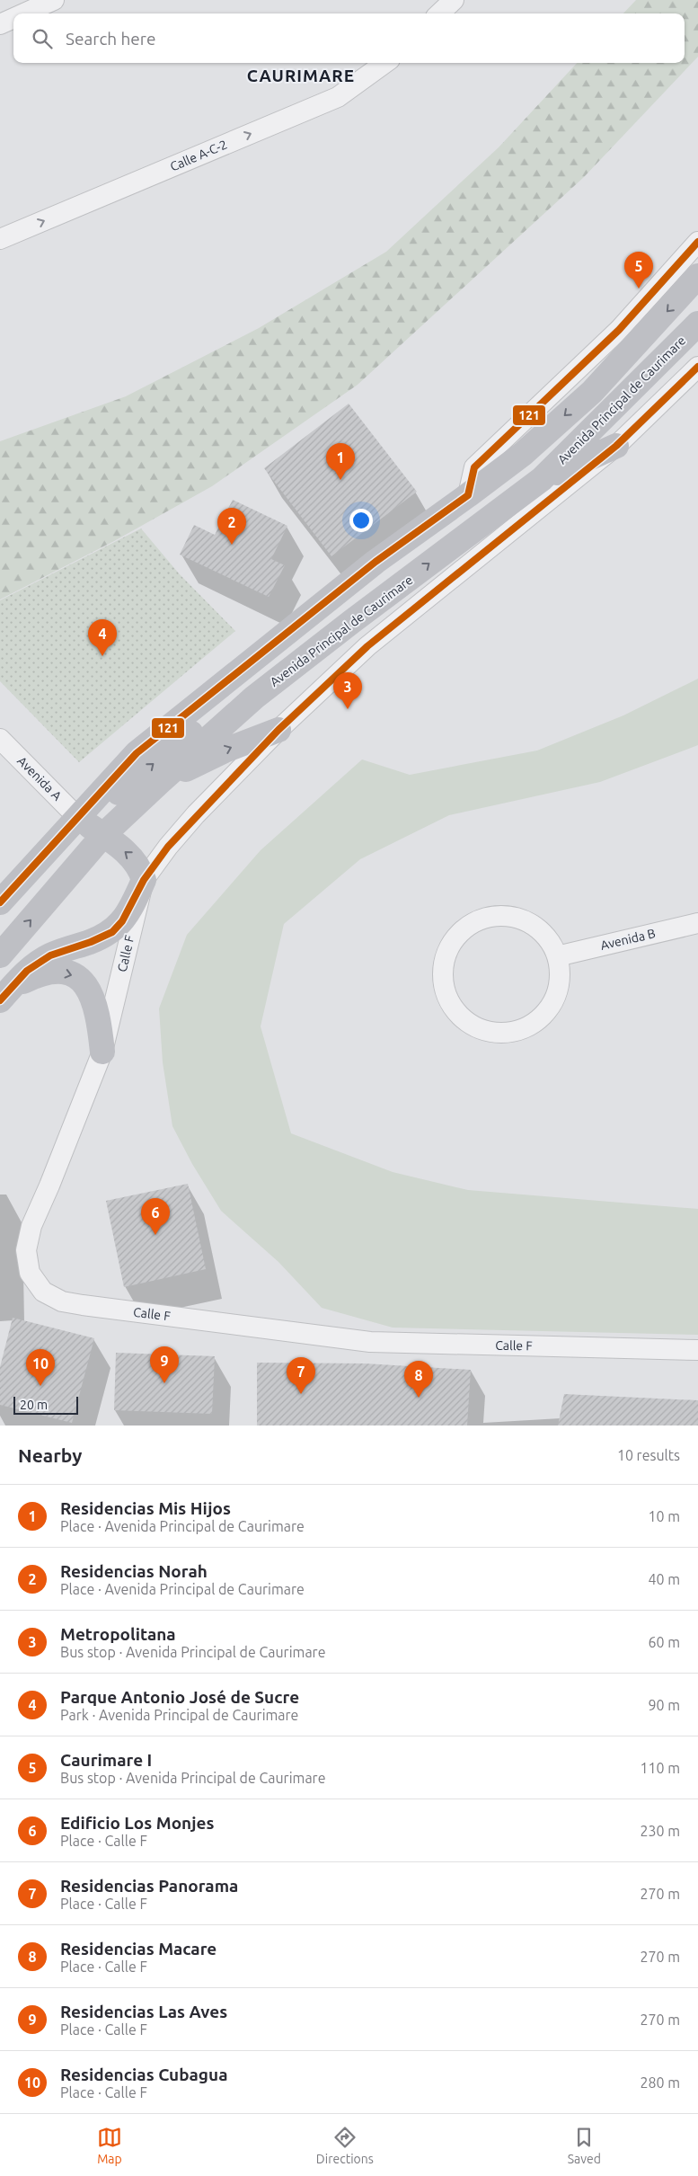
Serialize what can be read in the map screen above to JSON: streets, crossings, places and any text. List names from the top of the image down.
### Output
{
  "streets": {
    "main road": ["Avenida Principal de Caurimare"],
    "street": [
      "Calle A-C-2",
      "Avenida A",
      "Avenida B",
      "Calle F"
    ]
  },
  "crossings": [
    ["Avenida Principal de Caurimare", "Calle F"]
  ],
  "one_way": ["Calle A-C-2"],
  "districts": ["CAURIMARE"],
  "lines": ["transit line 121"],
  "scale_bar": "20 m",
  "page": {
    "search": "Search here",
    "pins": [
      "5",
      "1",
      "2",
      "4",
      "3",
      "6",
      "9",
      "10",
      "7",
      "8"
    ],
    "scale": "20 m",
    "heading": ["Nearby", "10 results"],
    "list": [
      {
        "mark": "1",
        "name": "Residencias Mis Hijos",
        "note": "Place · Avenida Principal de Caurimare",
        "value": "10 m"
      },
      {
        "mark": "2",
        "name": "Residencias Norah",
        "note": "Place · Avenida Principal de Caurimare",
        "value": "40 m"
      },
      {
        "mark": "3",
        "name": "Metropolitana",
        "note": "Bus stop · Avenida Principal de Caurimare",
        "value": "60 m"
      },
      {
        "mark": "4",
        "name": "Parque Antonio José de Sucre",
        "note": "Park · Avenida Principal de Caurimare",
        "value": "90 m"
      },
      {
        "mark": "5",
        "name": "Caurimare I",
        "note": "Bus stop · Avenida Principal de Caurimare",
        "value": "110 m"
      },
      {
        "mark": "6",
        "name": "Edificio Los Monjes",
        "note": "Place · Calle F",
        "value": "230 m"
      },
      {
        "mark": "7",
        "name": "Residencias Panorama",
        "note": "Place · Calle F",
        "value": "270 m"
      },
      {
        "mark": "8",
        "name": "Residencias Macare",
        "note": "Place · Calle F",
        "value": "270 m"
      },
      {
        "mark": "9",
        "name": "Residencias Las Aves",
        "note": "Place · Calle F",
        "value": "270 m"
      },
      {
        "mark": "10",
        "name": "Residencias Cubagua",
        "note": "Place · Calle F",
        "value": "280 m"
      }
    ],
    "nav": ["Map", "Directions", "Saved"]
  }
}
